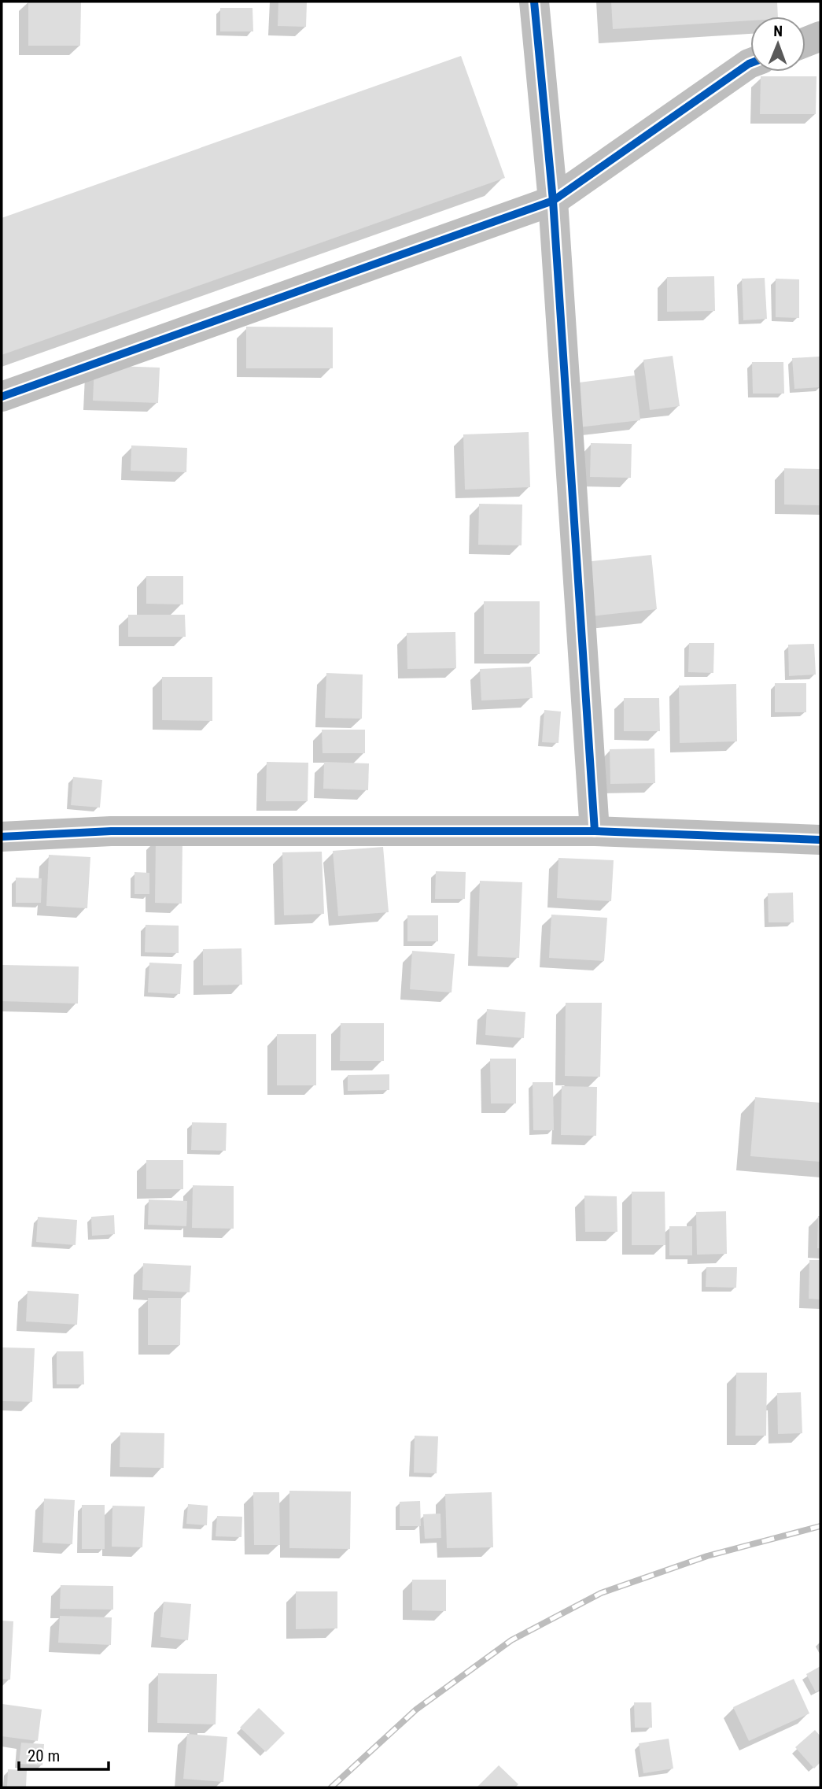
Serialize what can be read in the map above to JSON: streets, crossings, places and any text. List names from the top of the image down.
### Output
{
  "scale_bar": "20 m",
  "north": "top"
}
